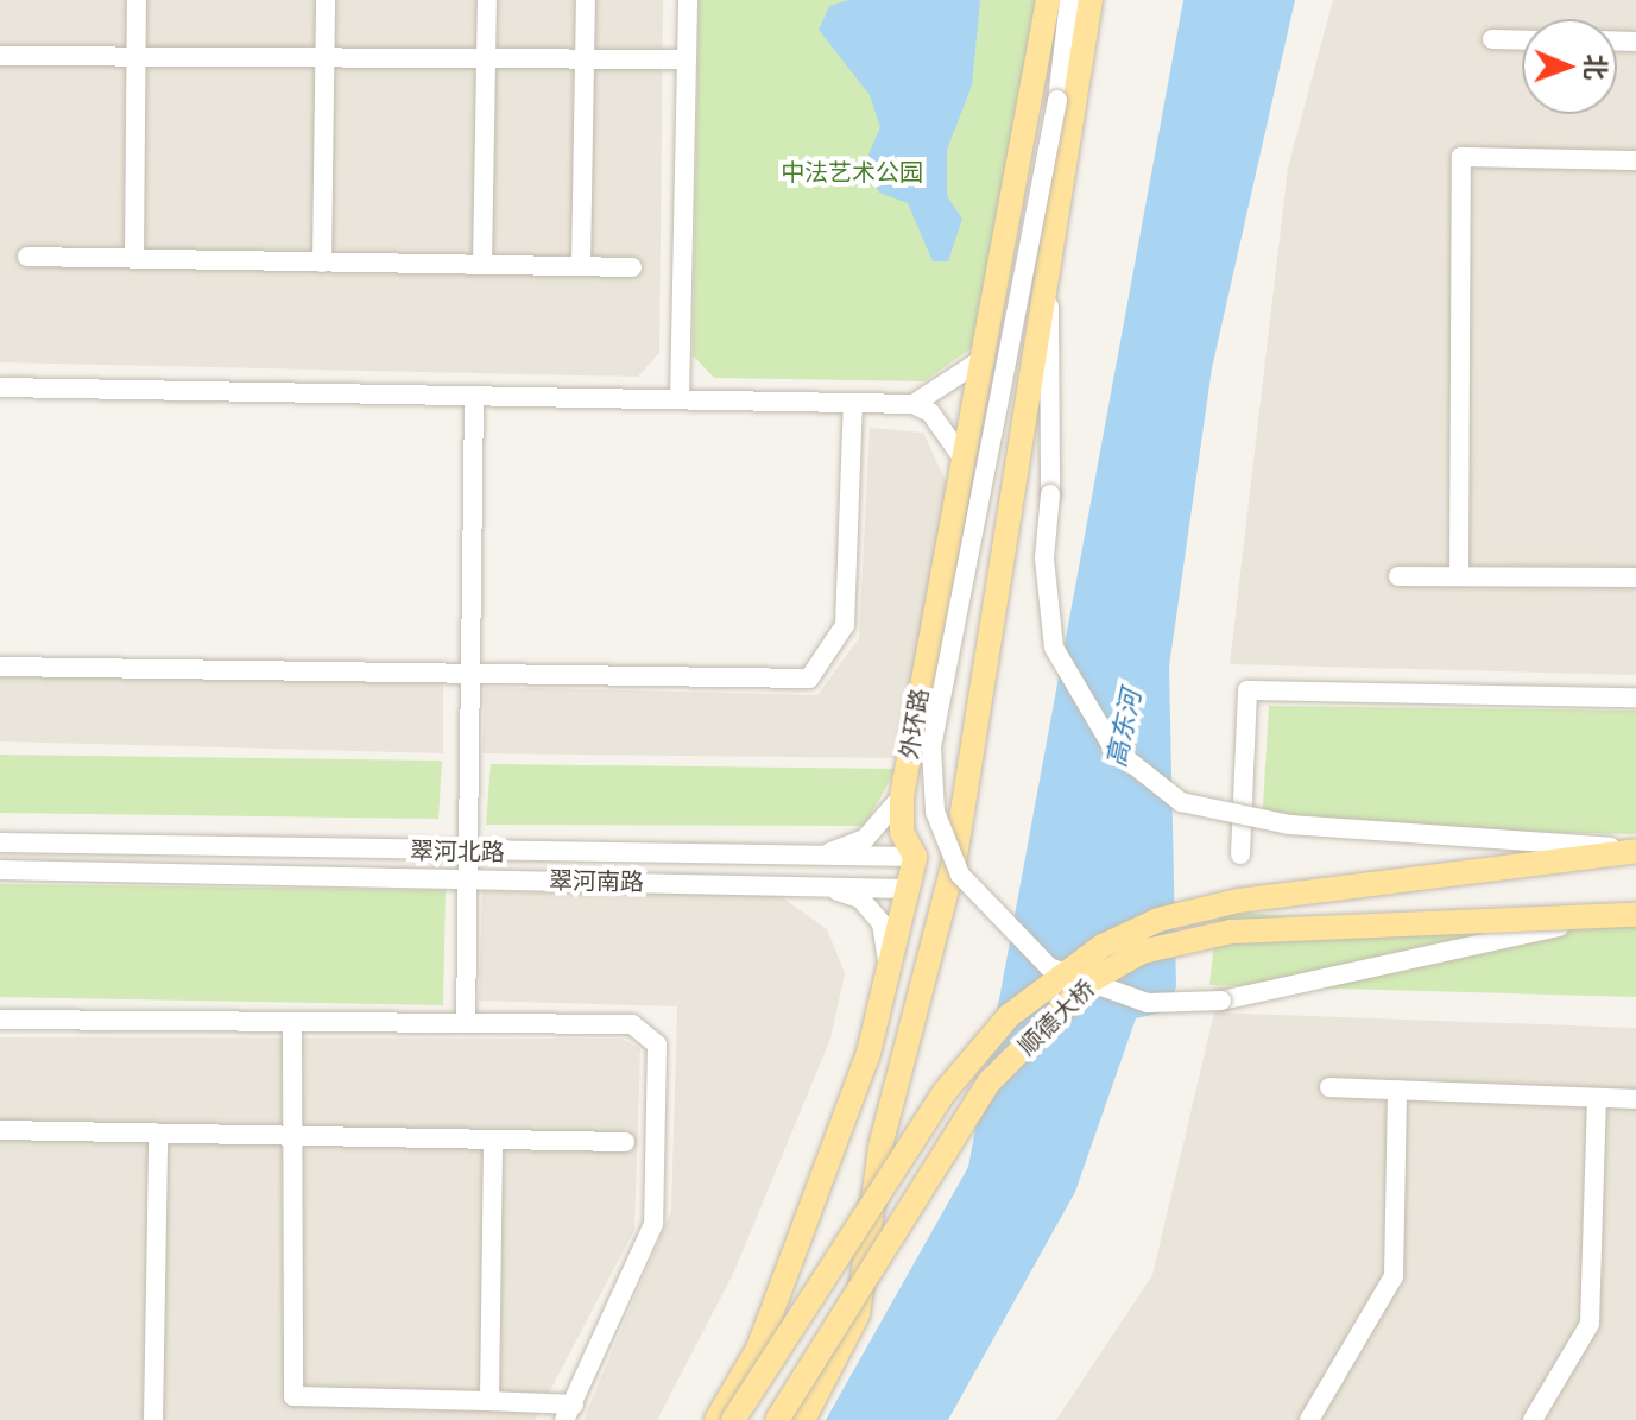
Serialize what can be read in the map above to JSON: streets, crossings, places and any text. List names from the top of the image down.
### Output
{
  "streets": {
    "main road": ["外环路", "顺德大桥"],
    "street": ["翠河北路", "翠河南路"]
  },
  "crossings": [
    ["外环路", "翠河北路"],
    ["外环路", "翠河南路"]
  ],
  "water": ["高东河"],
  "parks": ["中法艺术公园"],
  "north": "right"
}
